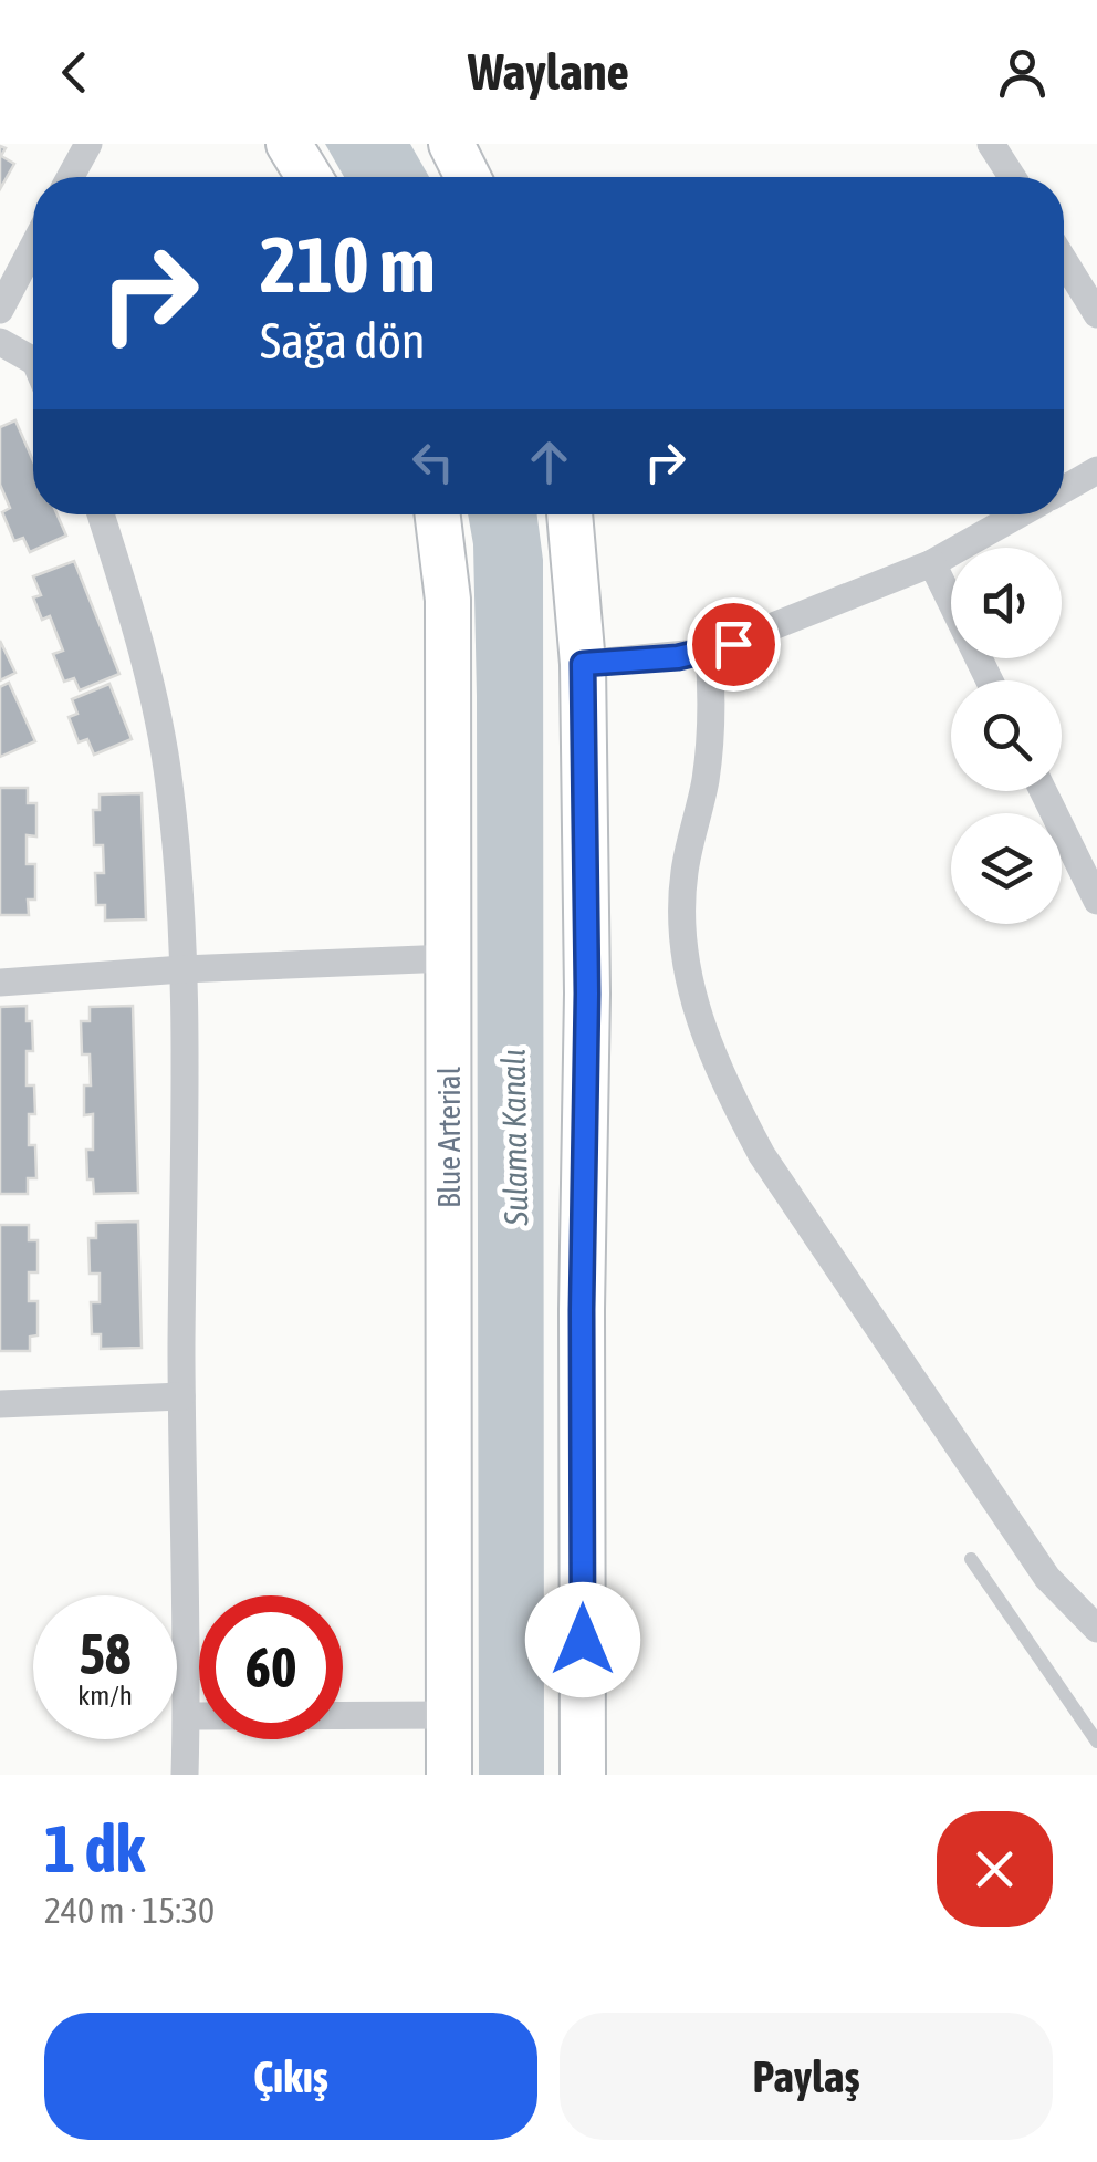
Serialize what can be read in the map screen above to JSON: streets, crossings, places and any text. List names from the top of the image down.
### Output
{
  "streets": {
    "main road": ["Blue Arterial"]
  },
  "water": ["Sulama Kanalı"],
  "page": {
    "header": "Waylane",
    "turn": ["210 m", "Sağa dön"],
    "speed": "58 km/h",
    "limit": "60",
    "heading": ["1 dk", "240 m · 15:30"],
    "buttons": ["Çıkış", "Paylaş"]
  }
}
